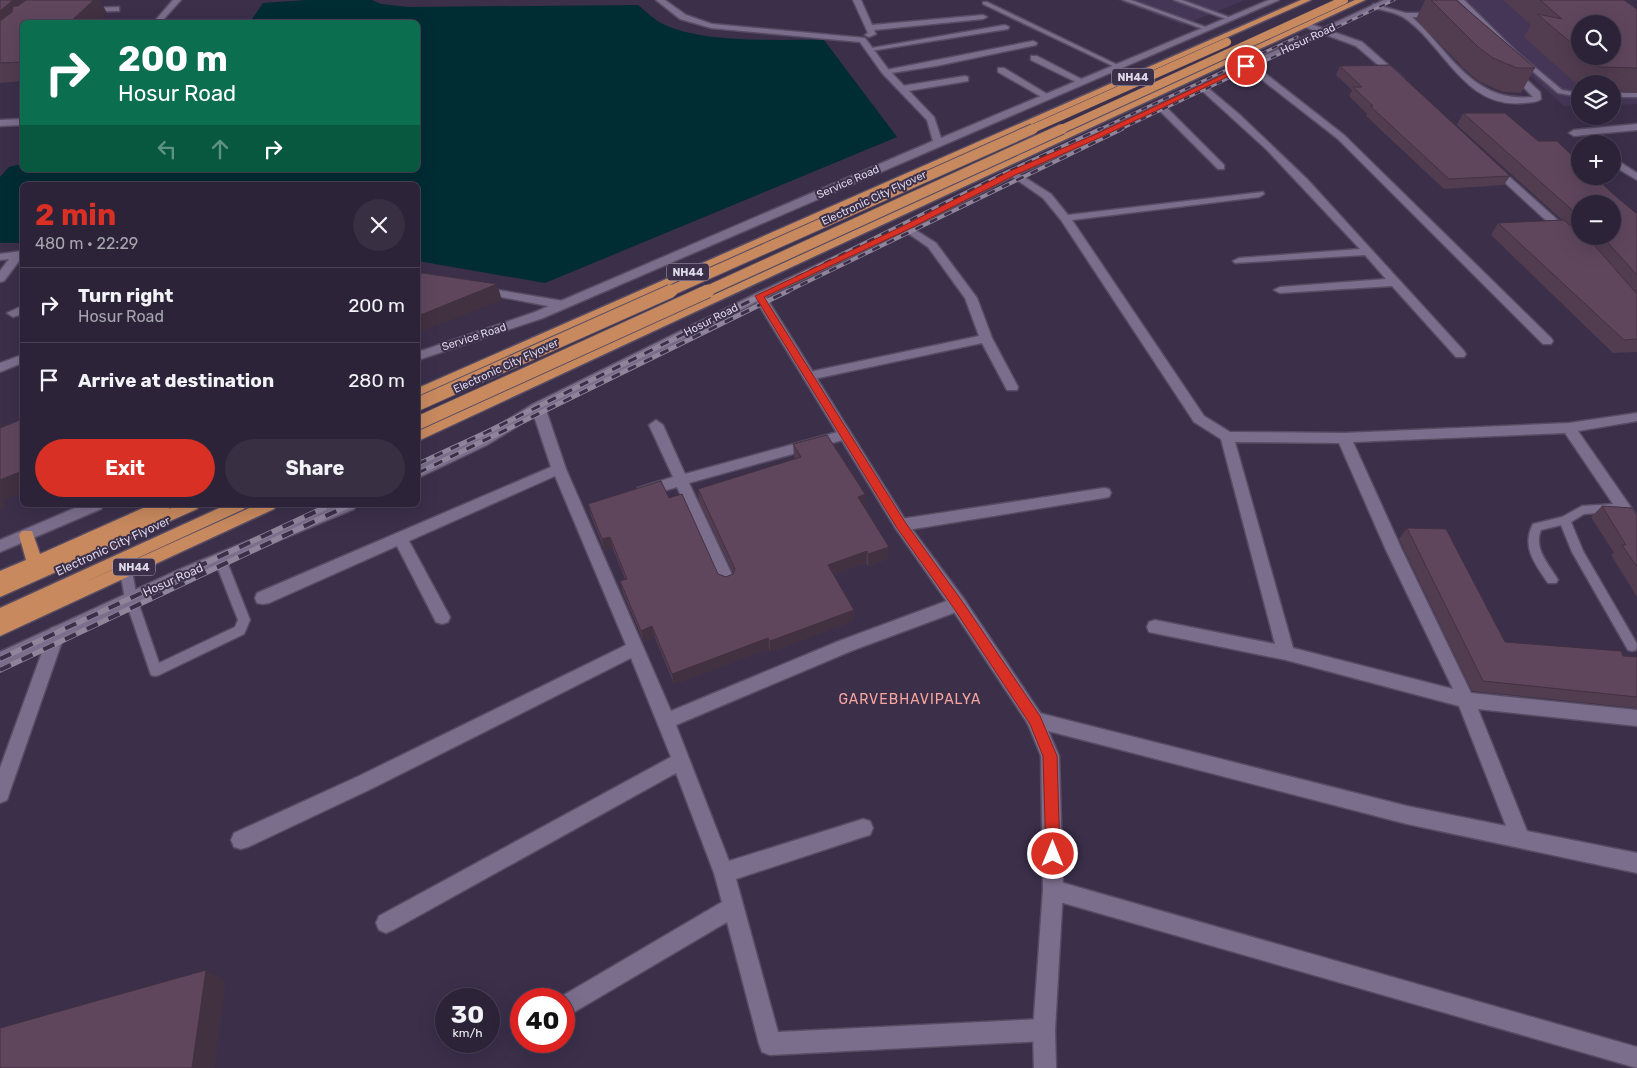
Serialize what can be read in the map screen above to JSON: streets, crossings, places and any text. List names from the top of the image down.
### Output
{
  "streets": {
    "highway": ["Hosur Road", "NH44", "Electronic City Flyover"],
    "street": ["Service Road"]
  },
  "districts": ["GARVEBHAVIPALYA"],
  "page": {
    "map_buttons": ["+", "−"],
    "turn": ["200 m", "Hosur Road"],
    "heading": ["2 min", "480 m · 22:29"],
    "list": [
      {
        "name": "Turn right",
        "note": "Hosur Road",
        "value": "200 m"
      },
      {
        "name": "Arrive at destination",
        "value": "280 m"
      }
    ],
    "buttons": ["Exit", "Share"],
    "speed": "30 km/h",
    "limit": "40"
  }
}
